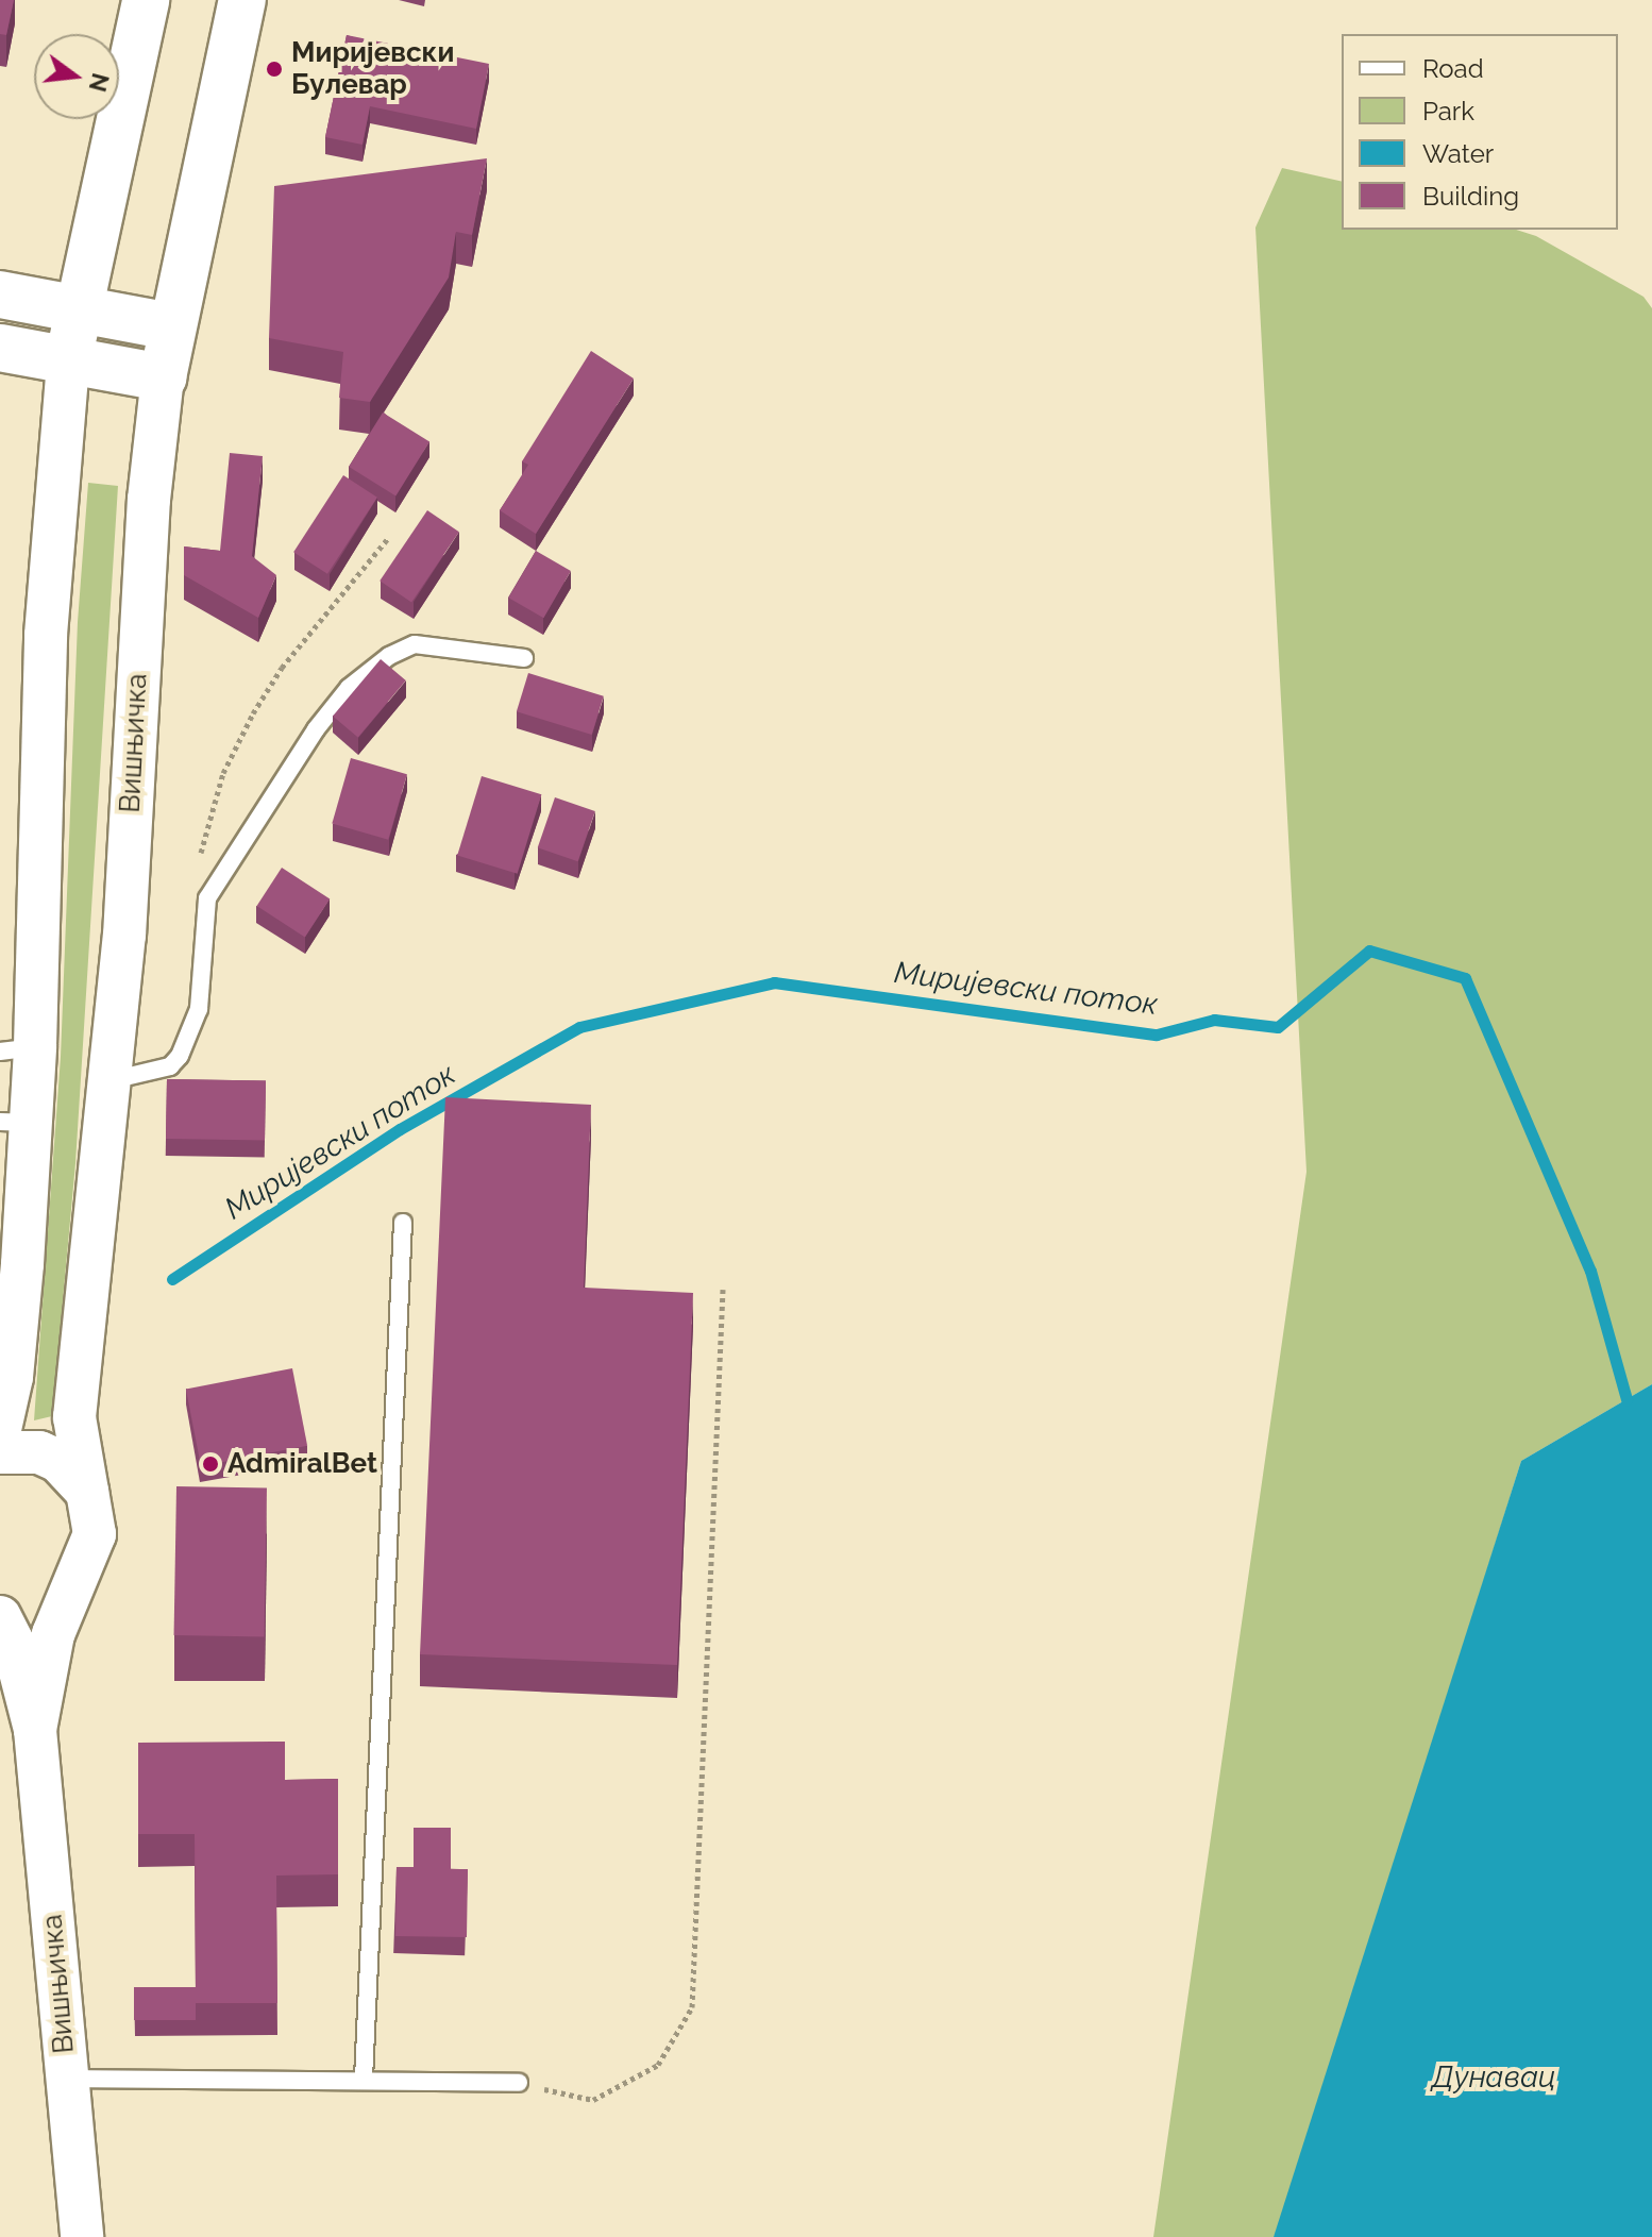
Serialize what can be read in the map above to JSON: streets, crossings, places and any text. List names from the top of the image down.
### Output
{
  "streets": {
    "main road": ["Вишњичка"]
  },
  "water": ["Миријевски поток", "Дунавац"],
  "places": ["Миријевски Булевар", "AdmiralBet"],
  "legend": [
    "Road",
    "Park",
    "Water",
    "Building"
  ],
  "north": "right"
}
